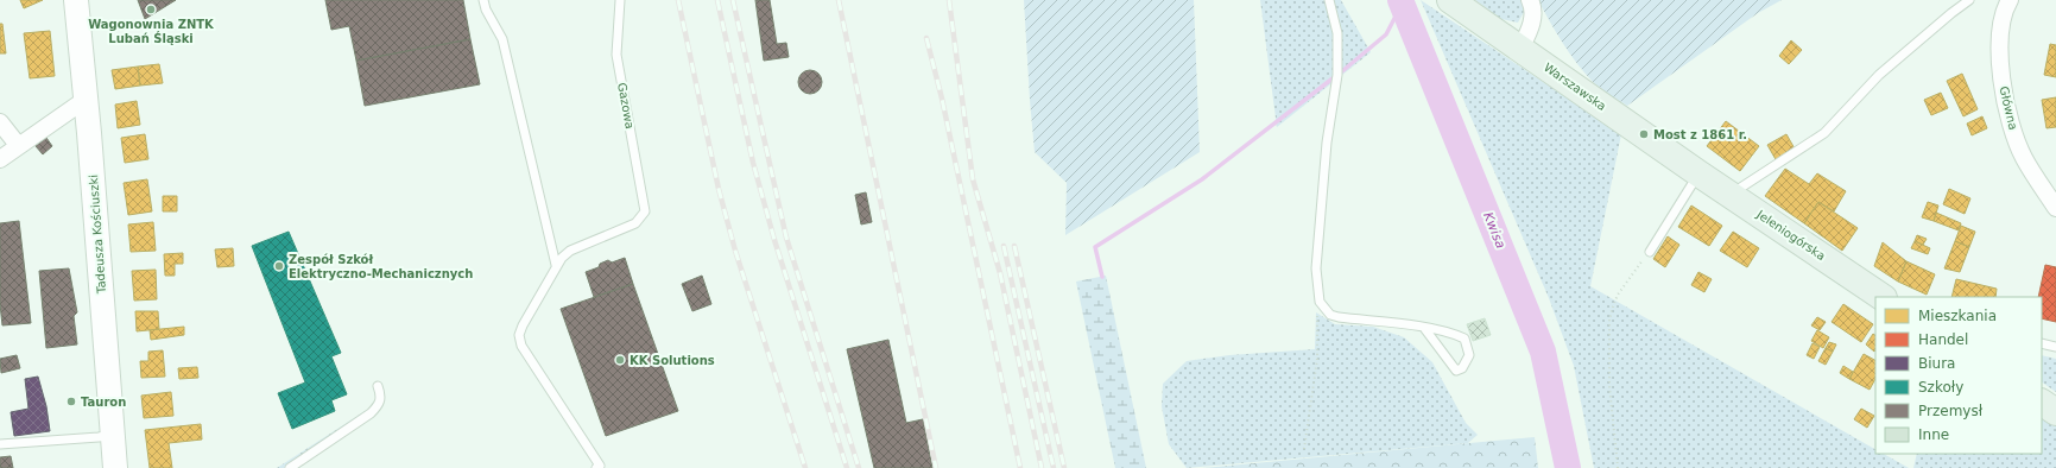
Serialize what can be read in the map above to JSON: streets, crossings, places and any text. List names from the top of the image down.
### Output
{
  "streets": {
    "main road": ["Warszawska", "Tadeusza Kościuszki", "Jeleniogórska"],
    "street": ["Główna"],
    "lane": ["Gazowa"]
  },
  "crossings": [
    ["Warszawska", "Jeleniogórska"]
  ],
  "water": ["Kwisa"],
  "places": [
    "Wagonownia ZNTK Lubań Śląski",
    "Most z 1861 r.",
    "Zespół Szkół Elektryczno-Mechanicznych",
    "KK Solutions",
    "Tauron"
  ],
  "legend": [
    "Mieszkania",
    "Handel",
    "Biura",
    "Szkoły",
    "Przemysł",
    "Inne"
  ]
}
